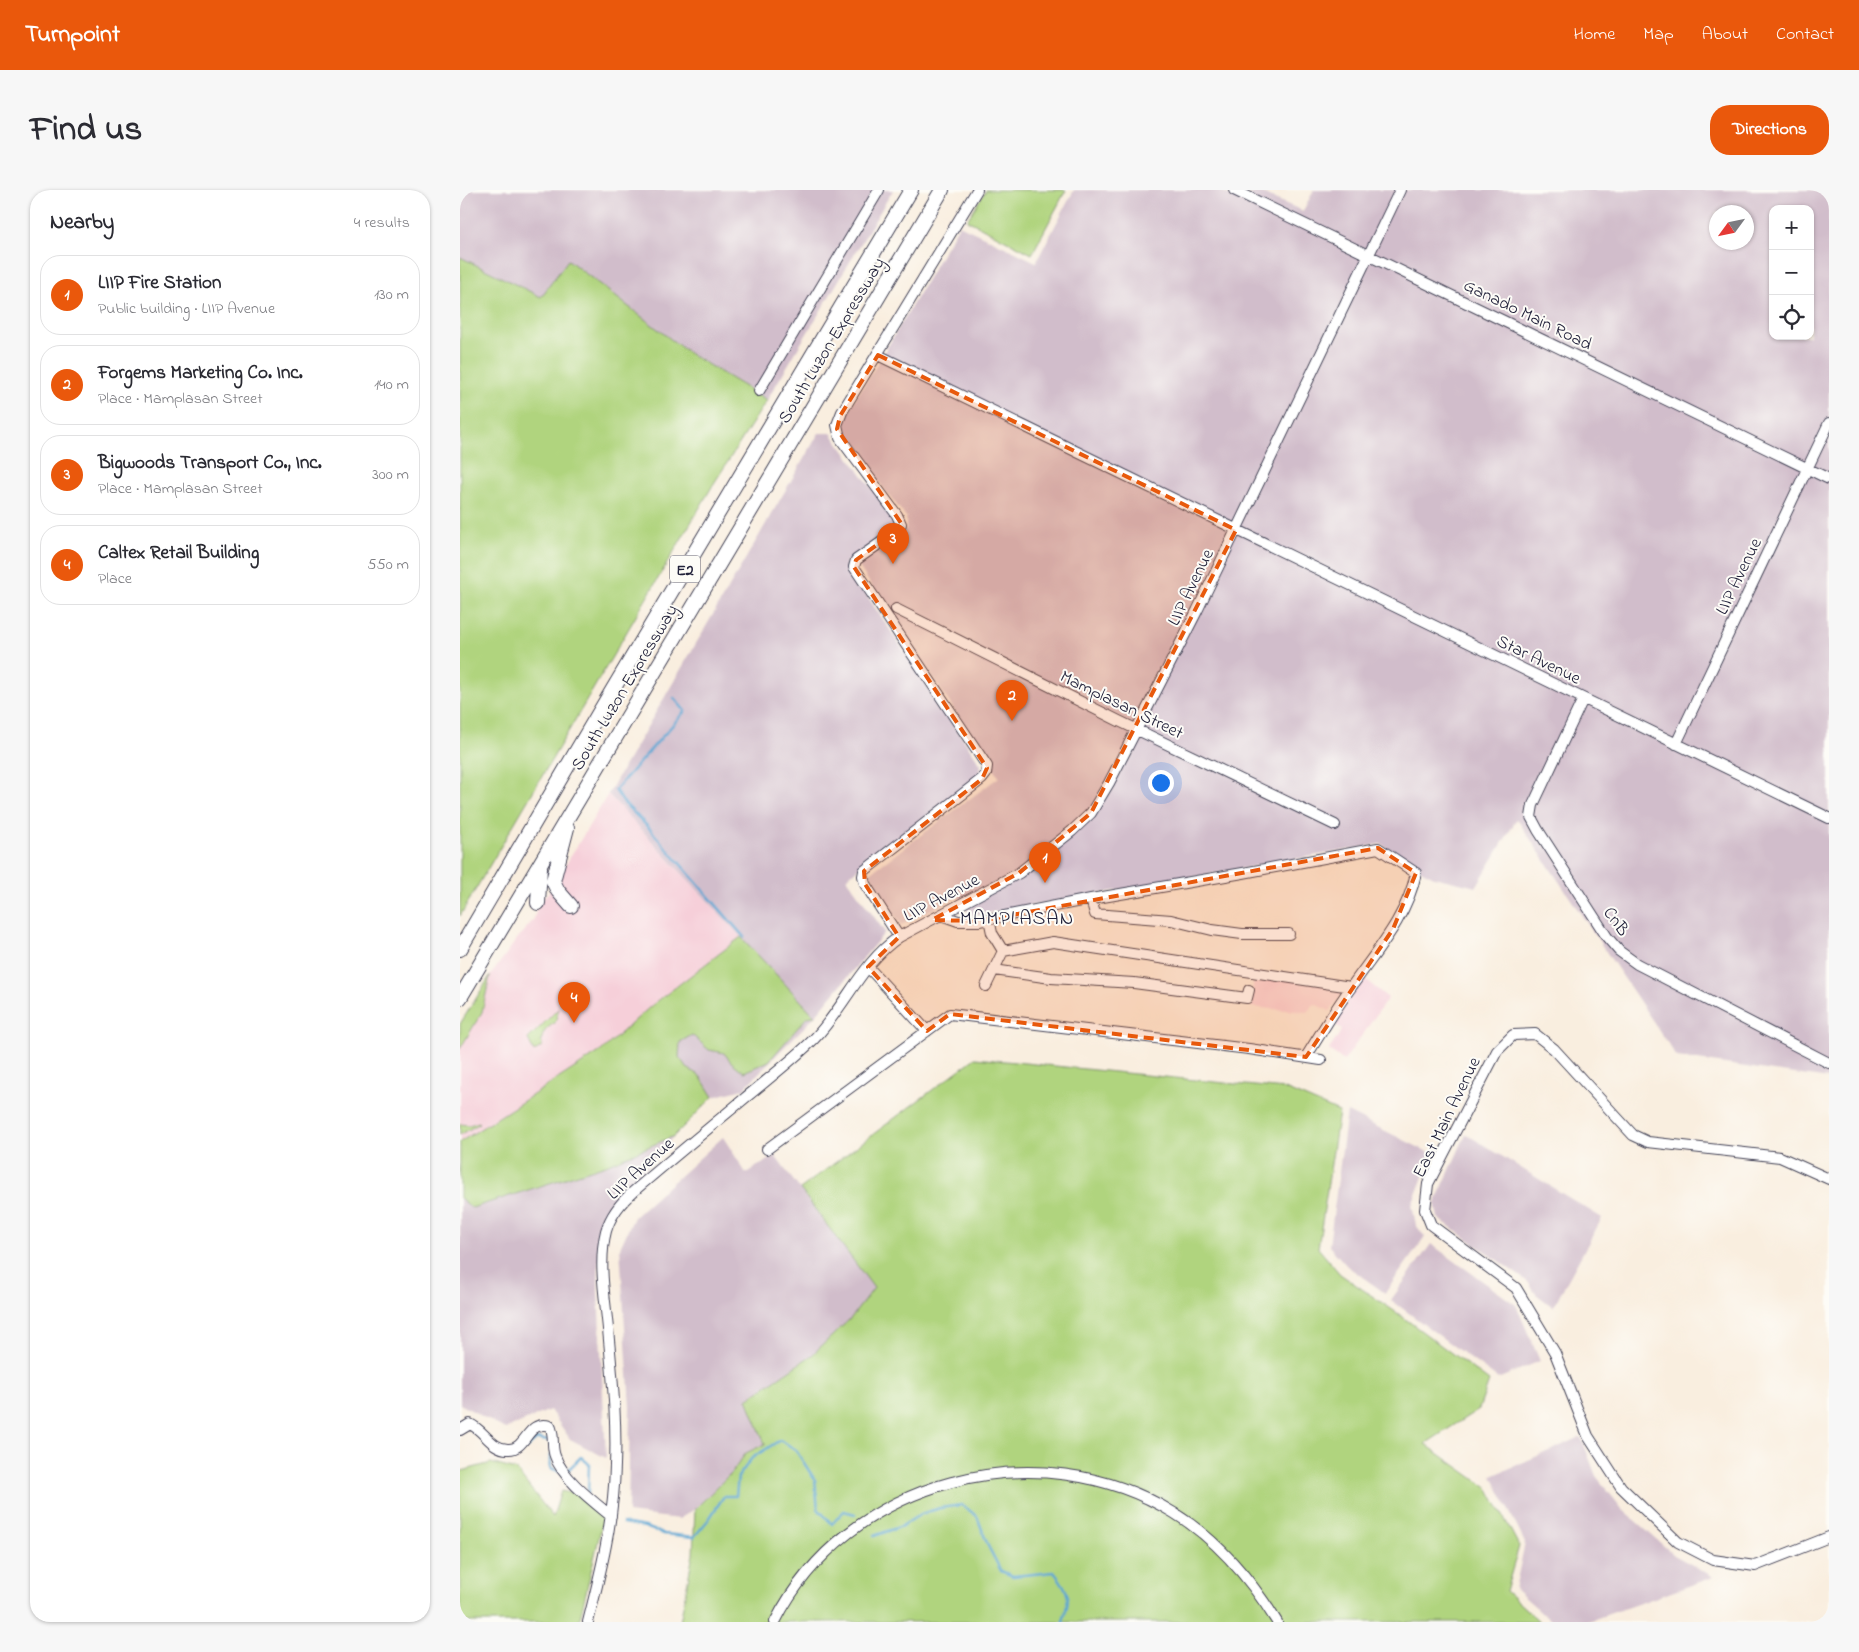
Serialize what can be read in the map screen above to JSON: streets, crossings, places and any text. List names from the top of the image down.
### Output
{
  "streets": {
    "highway": ["South Luzon Expressway", "E2"],
    "street": [
      "Ganado Main Road",
      "LIIP Avenue",
      "Star Avenue",
      "Mamplasan Street",
      "CnB",
      "East Main Avenue"
    ]
  },
  "crossings": [
    ["Ganado Main Road", "LIIP Avenue"],
    ["LIIP Avenue", "Star Avenue"],
    ["LIIP Avenue", "Mamplasan Street"],
    ["Star Avenue", "CnB"]
  ],
  "districts": ["MAMPLASAN"],
  "north": "bottom left",
  "page": {
    "header": "Turnpoint",
    "nav": [
      "Home",
      "Map",
      "About",
      "Contact"
    ],
    "title": "Find us",
    "buttons": "Directions",
    "heading": ["Nearby", "4 results"],
    "map_buttons": ["+", "−"],
    "list": [
      {
        "mark": "1",
        "name": "LIIP Fire Station",
        "note": "Public building · LIIP Avenue",
        "value": "130 m"
      },
      {
        "mark": "2",
        "name": "Forgems Marketing Co. Inc.",
        "note": "Place · Mamplasan Street",
        "value": "140 m"
      },
      {
        "mark": "3",
        "name": "Bigwoods Transport Co., Inc.",
        "note": "Place · Mamplasan Street",
        "value": "300 m"
      },
      {
        "mark": "4",
        "name": "Caltex Retail Building",
        "note": "Place",
        "value": "550 m"
      }
    ],
    "pins": [
      "3",
      "2",
      "1",
      "4"
    ]
  }
}
